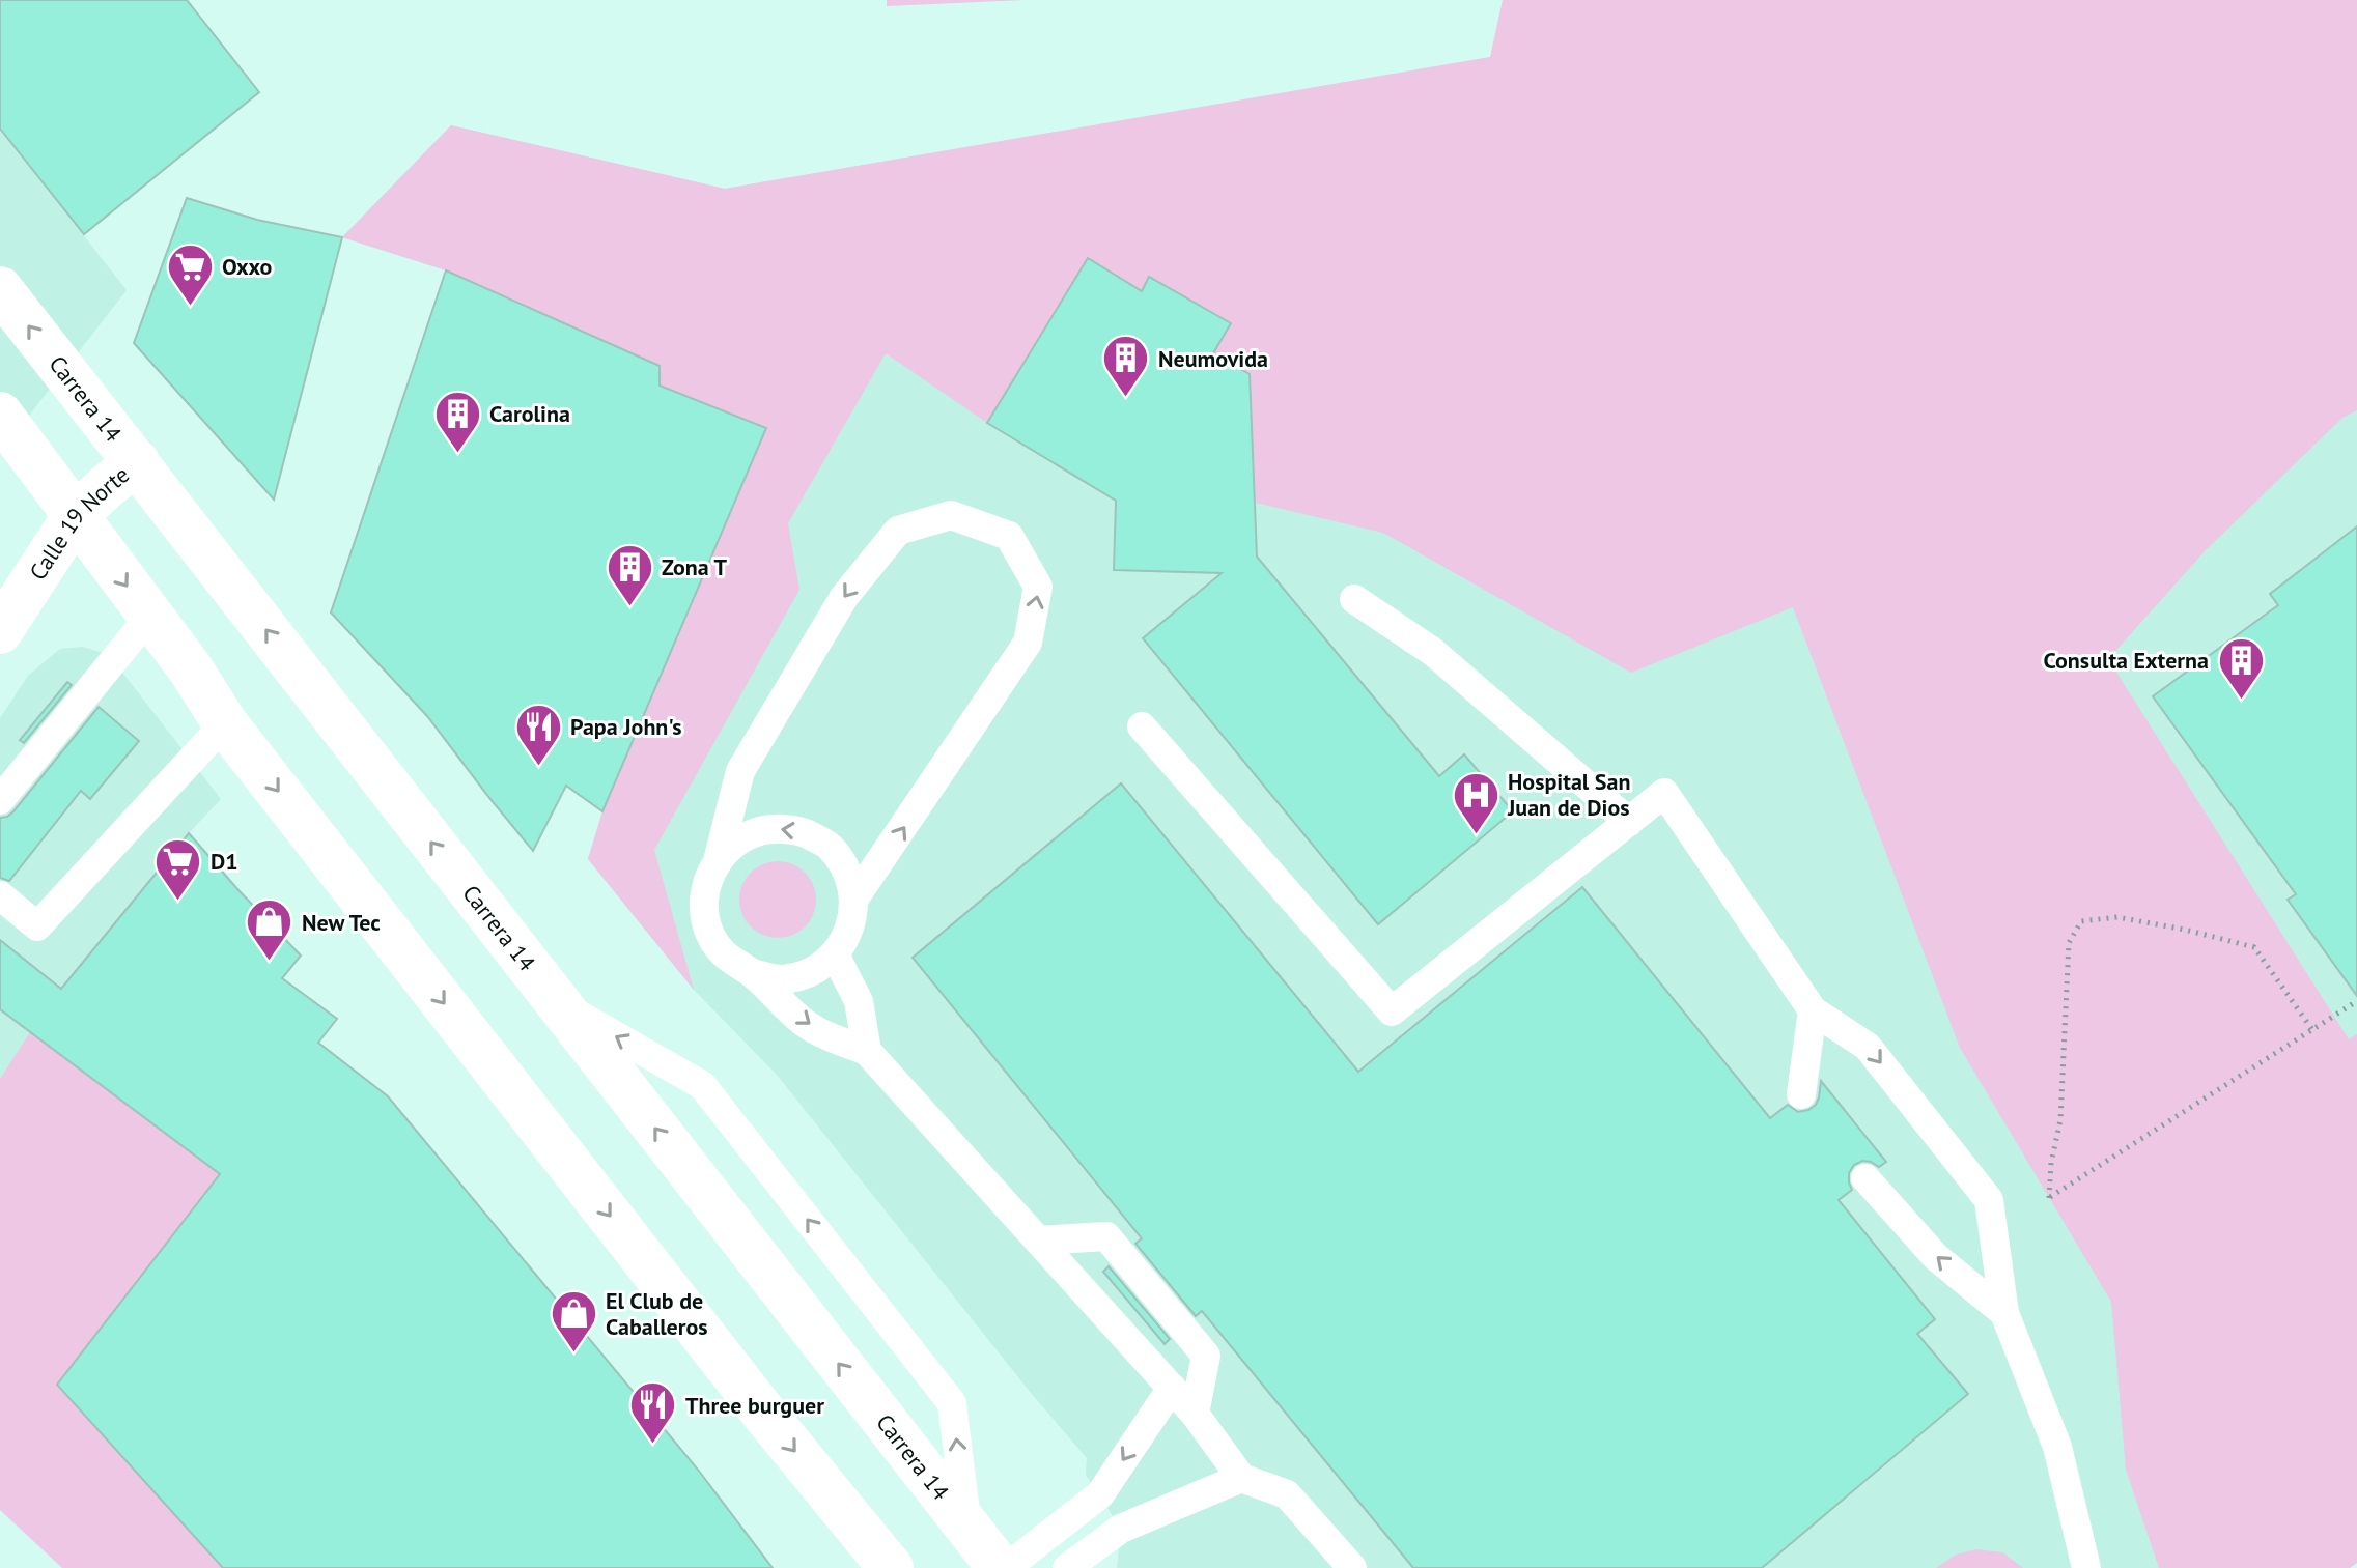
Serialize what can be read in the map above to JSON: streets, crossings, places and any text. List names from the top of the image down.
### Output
{
  "streets": {
    "main road": ["Carrera 14", "Calle 19 Norte"]
  },
  "crossings": [
    ["Carrera 14", "Calle 19 Norte"]
  ],
  "places": {
    "supermarket": ["Oxxo", "D1"],
    "building": [
      "Neumovida",
      "Carolina",
      "Zona T",
      "Consulta Externa"
    ],
    "restaurant": ["Papa John's", "Three burguer"],
    "hospital": ["Hospital San Juan de Dios"],
    "shop": ["New Tec", "El Club de Caballeros"]
  }
}
